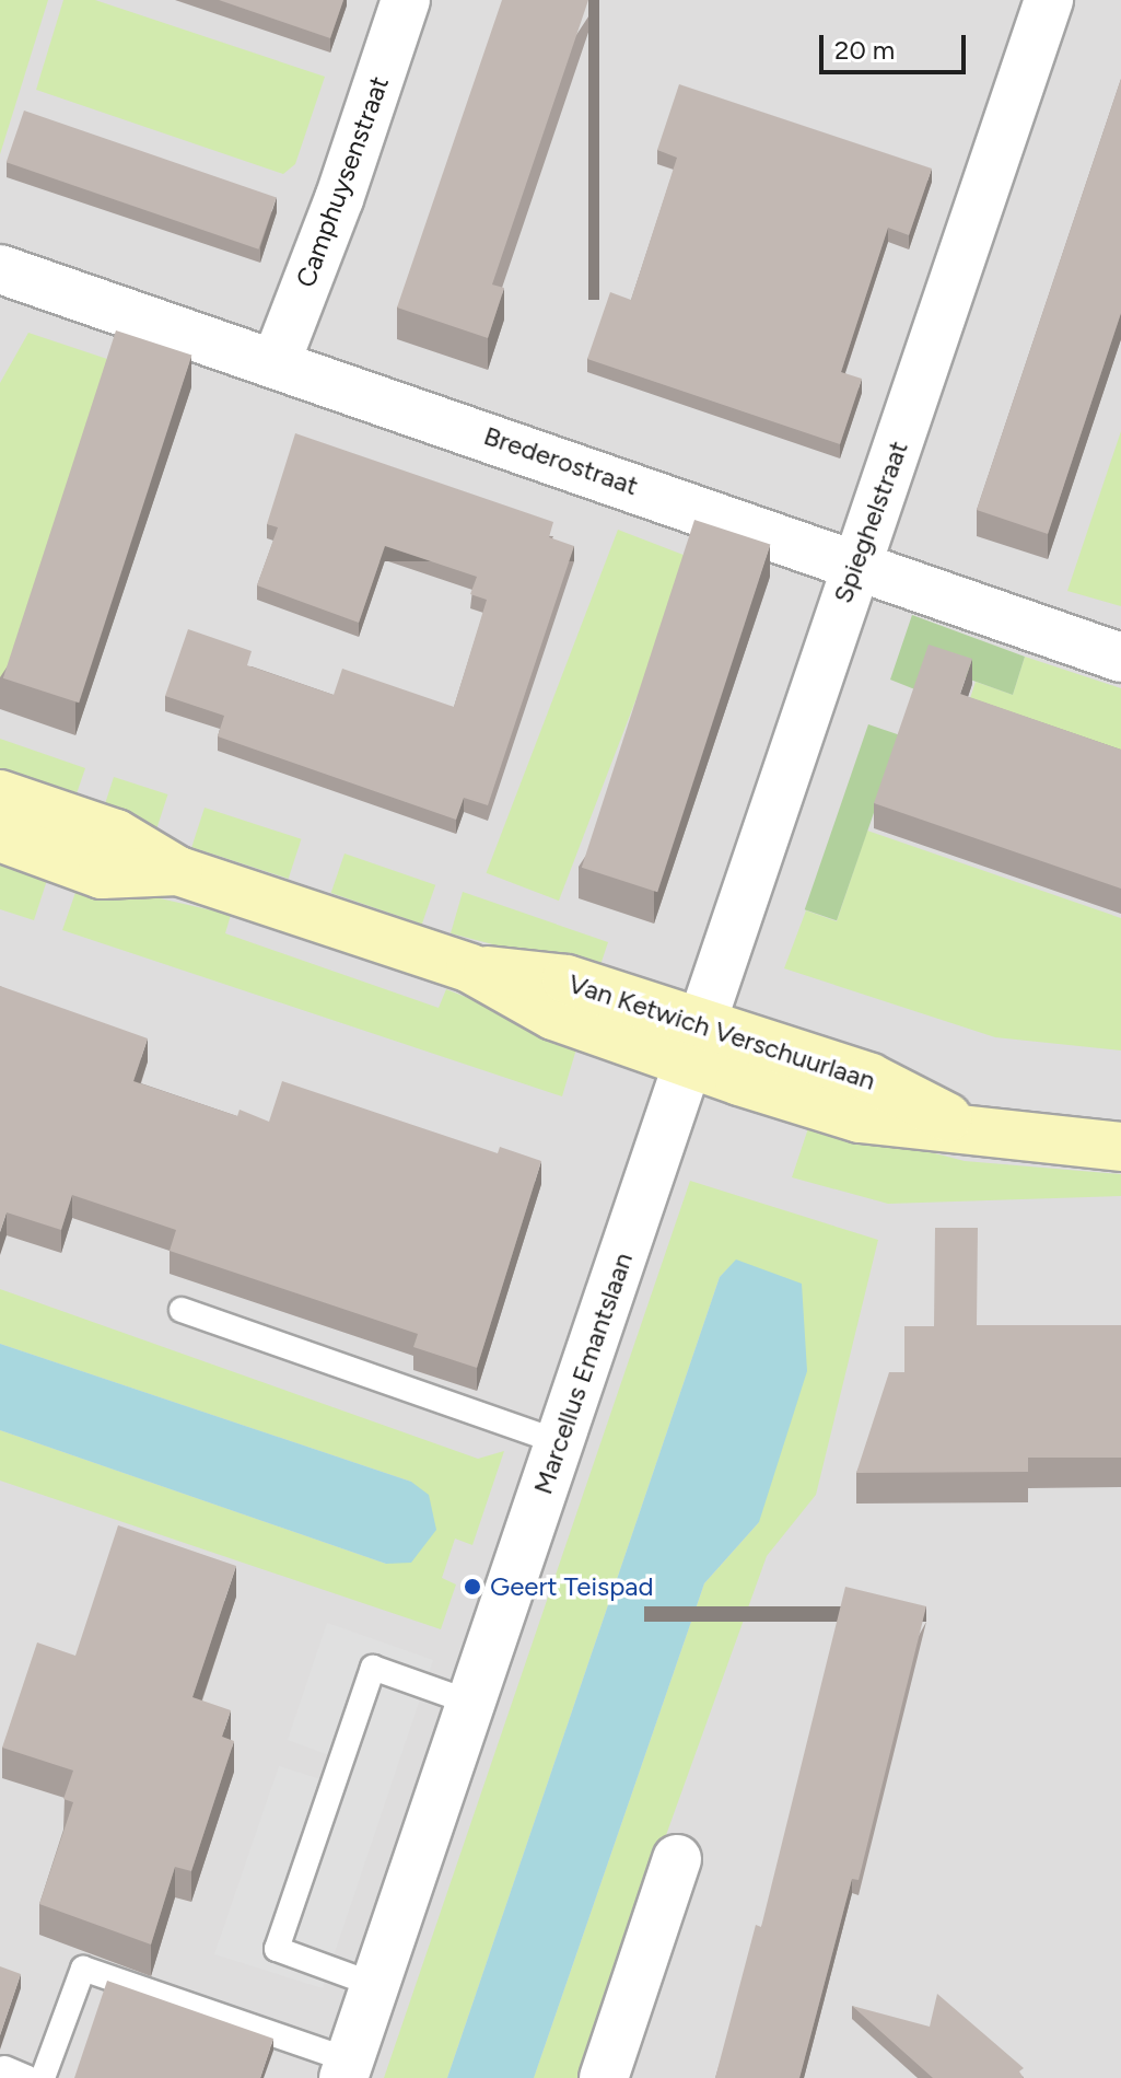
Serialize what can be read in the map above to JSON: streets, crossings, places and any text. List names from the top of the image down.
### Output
{
  "streets": {
    "main road": ["Van Ketwich Verschuurlaan"],
    "street": [
      "Camphuysenstraat",
      "Brederostraat",
      "Spieghelstraat",
      "Marcellus Emantslaan"
    ]
  },
  "crossings": [
    ["Camphuysenstraat", "Brederostraat"],
    ["Brederostraat", "Spieghelstraat"],
    ["Spieghelstraat", "Van Ketwich Verschuurlaan"],
    ["Spieghelstraat", "Marcellus Emantslaan"],
    ["Van Ketwich Verschuurlaan", "Marcellus Emantslaan"]
  ],
  "places": ["Geert Teispad"],
  "scale_bar": "20 m"
}
